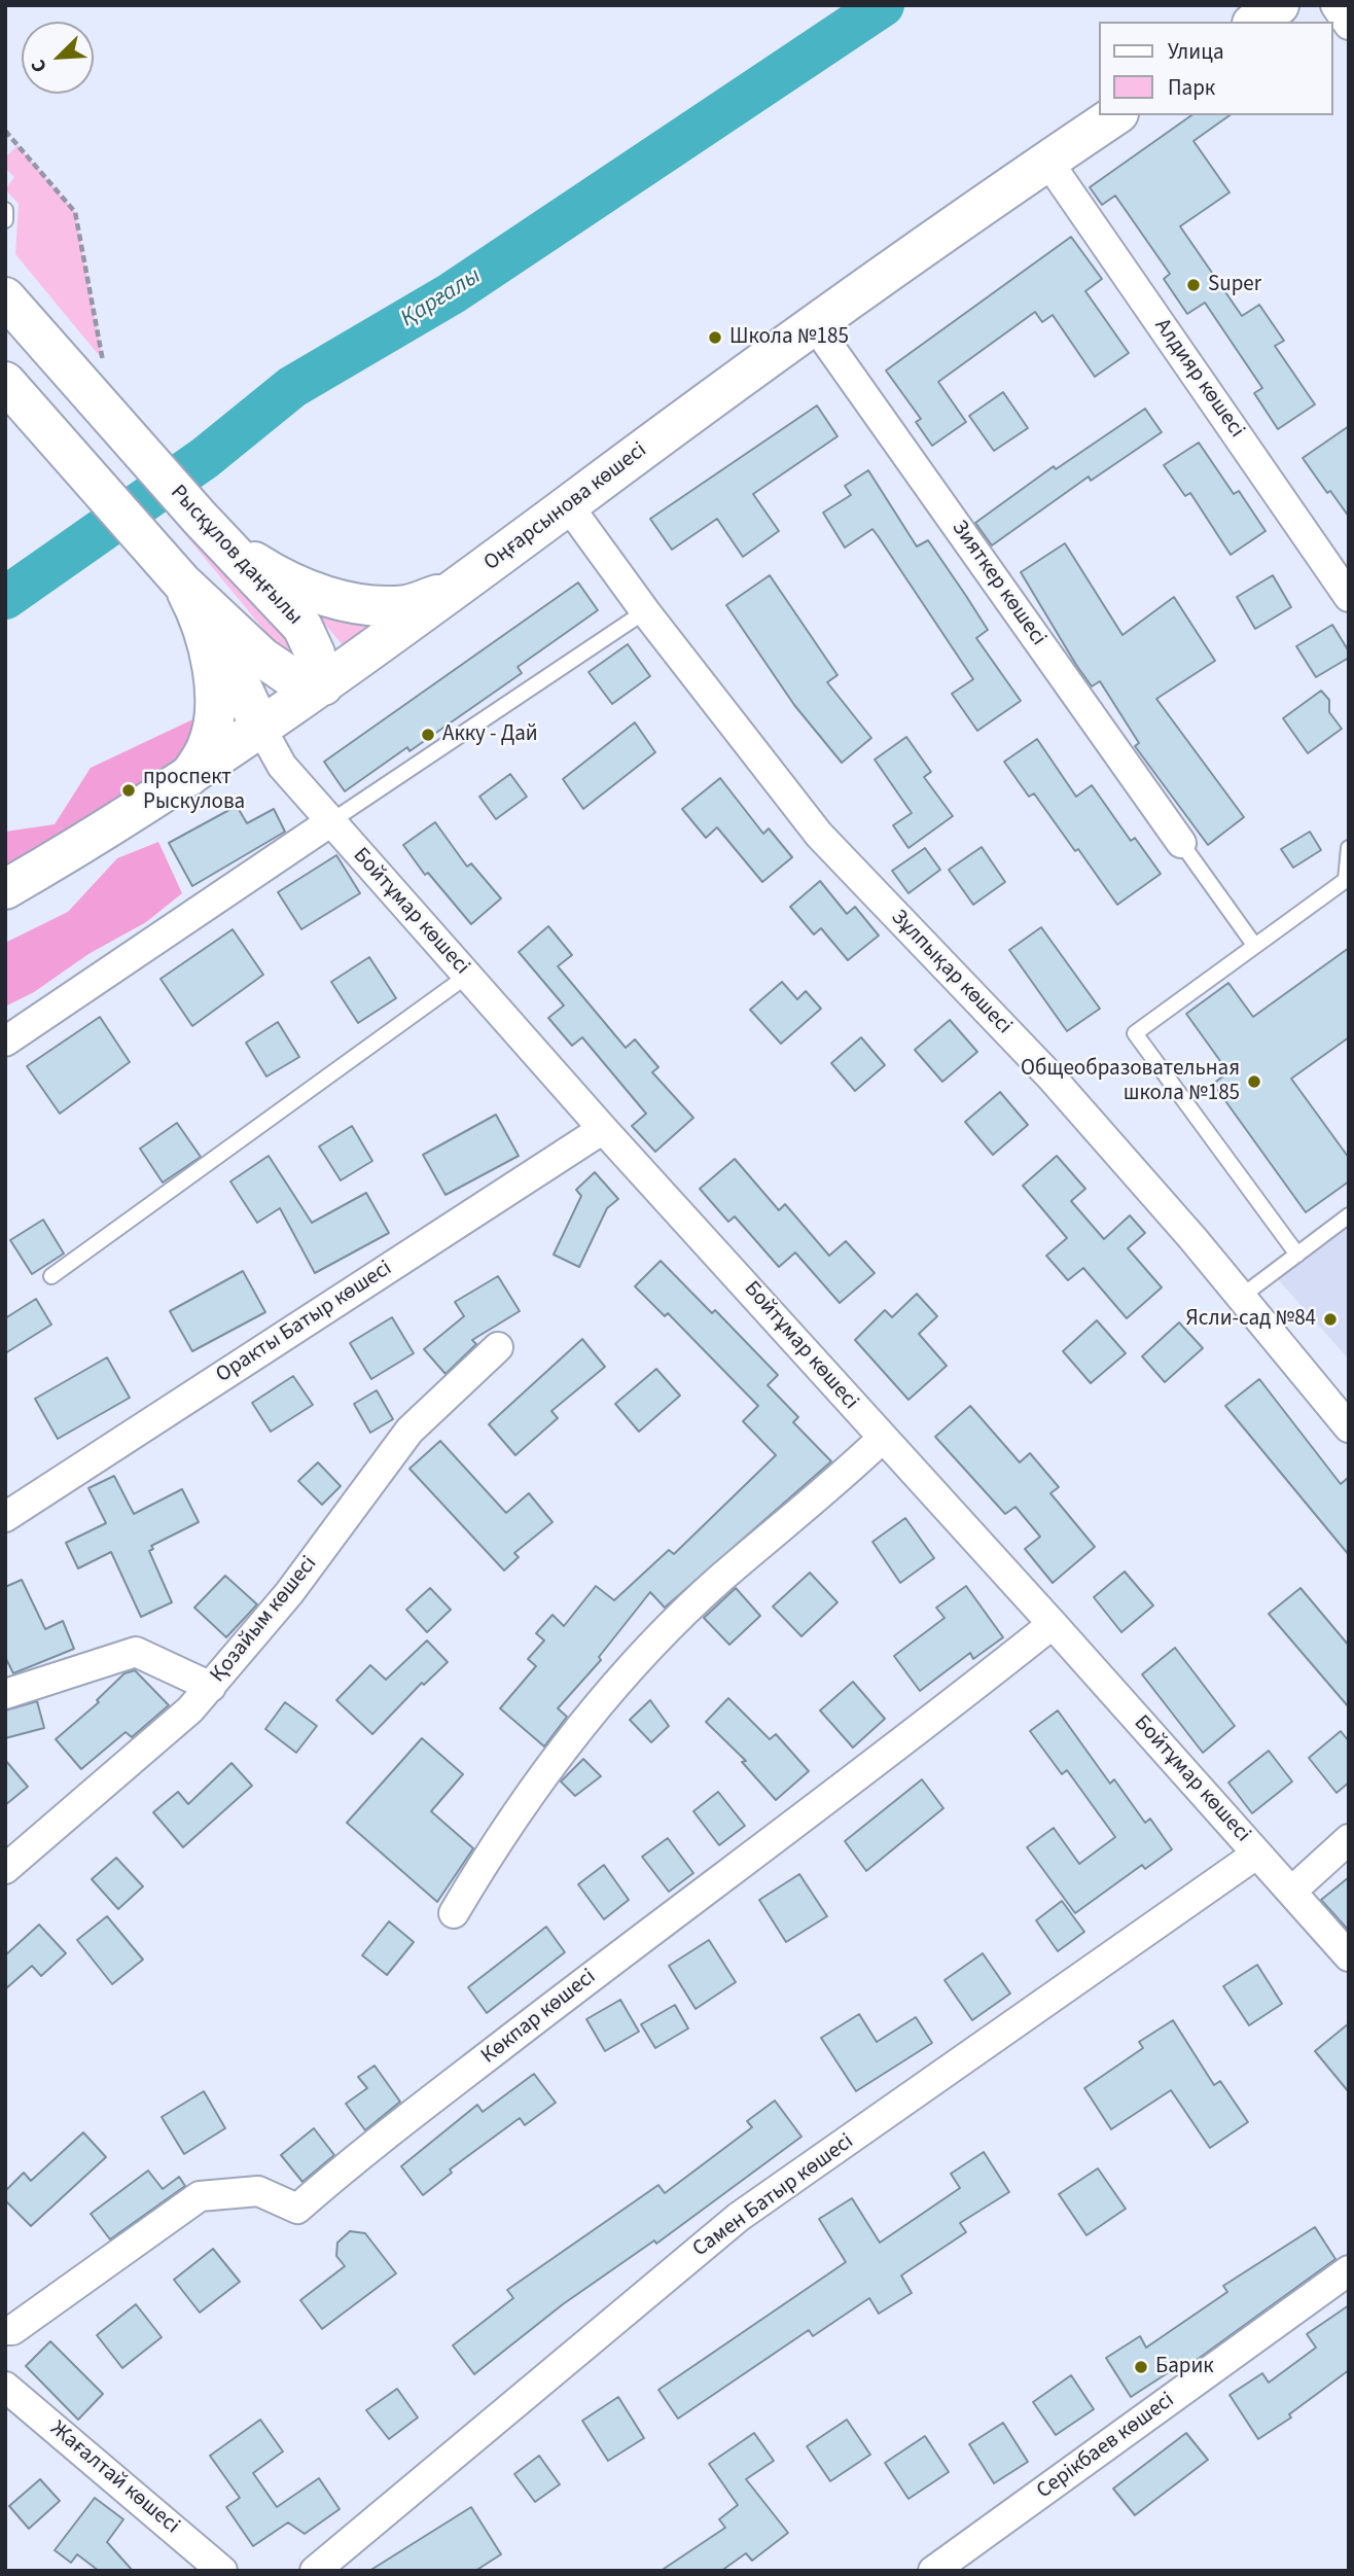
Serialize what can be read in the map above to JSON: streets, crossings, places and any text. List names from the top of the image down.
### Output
{
  "streets": {
    "main road": ["Оңғарсынова көшесі", "Рысқұлов даңғылы"],
    "street": [
      "Алдияр көшесі",
      "Зияткер көшесі",
      "Бойтұмар көшесі",
      "Зұлпықар көшесі",
      "Оракты Батыр көшесі",
      "Қозайым көшесі",
      "Көкпар көшесі",
      "Самен Батыр көшесі",
      "Серікбаев көшесі",
      "Жағалтай көшесі"
    ]
  },
  "crossings": [
    ["Алдияр көшесі", "Оңғарсынова көшесі"],
    ["Оңғарсынова көшесі", "Рысқұлов даңғылы"],
    ["Оңғарсынова көшесі", "Зияткер көшесі"],
    ["Оңғарсынова көшесі", "Бойтұмар көшесі"],
    ["Оңғарсынова көшесі", "Зұлпықар көшесі"],
    ["Бойтұмар көшесі", "Оракты Батыр көшесі"],
    ["Бойтұмар көшесі", "Көкпар көшесі"],
    ["Бойтұмар көшесі", "Самен Батыр көшесі"]
  ],
  "water": ["Қарғалы"],
  "places": [
    "Super",
    "Школа №185",
    "Акку - Дай",
    "проспект Рыскулова",
    "Общеобразовательная школа №185",
    "Ясли-сад №84",
    "Барик"
  ],
  "legend": ["Улица", "Парк"],
  "north": "bottom left"
}
